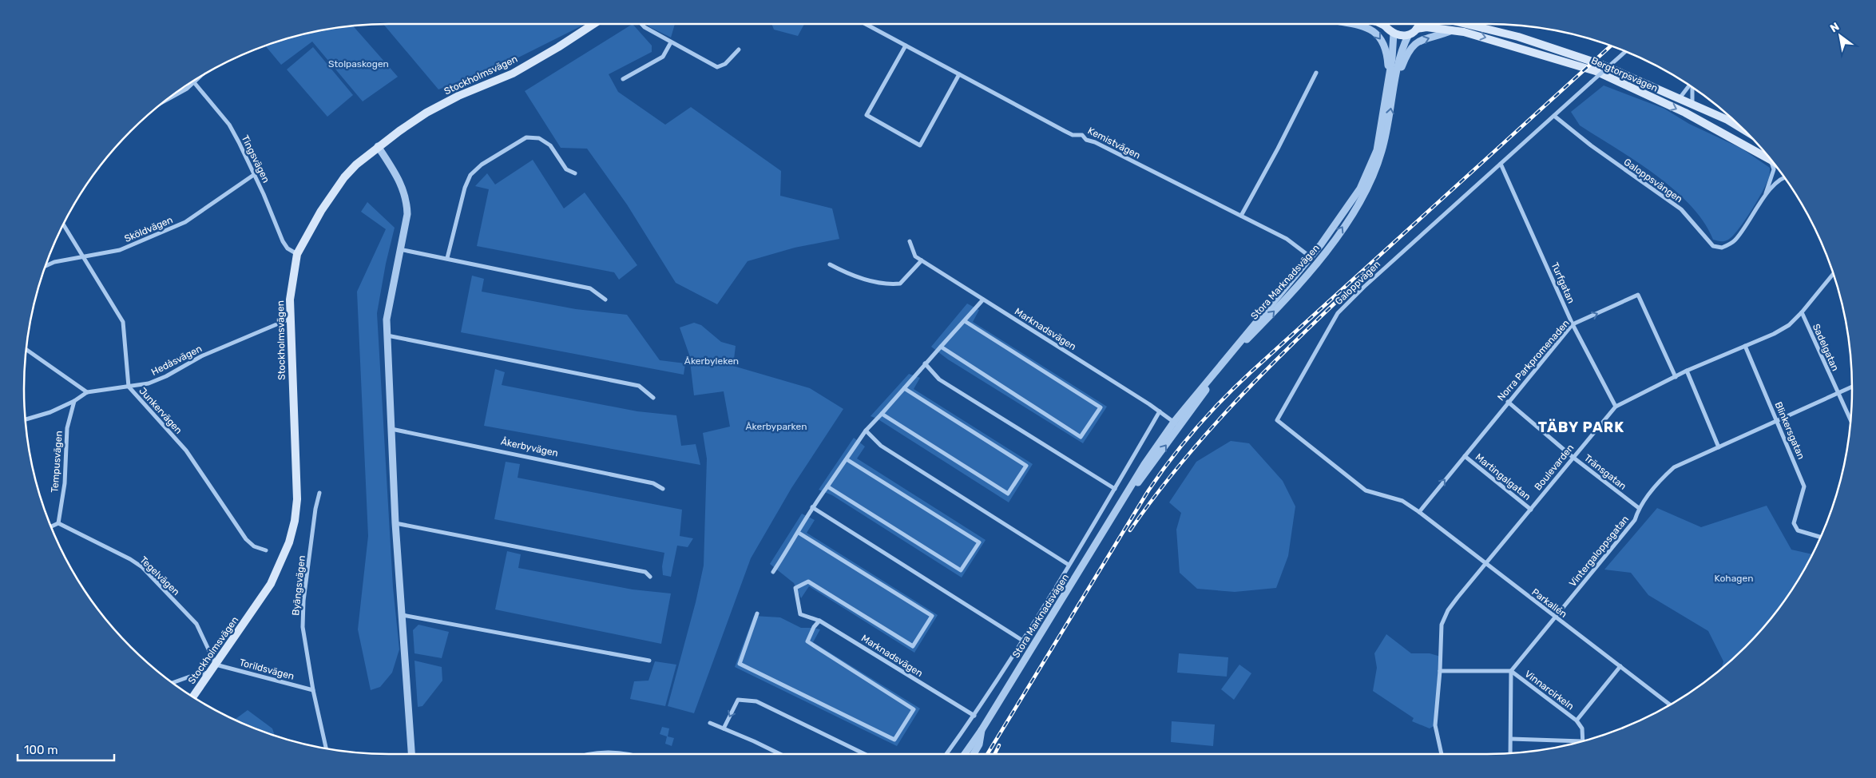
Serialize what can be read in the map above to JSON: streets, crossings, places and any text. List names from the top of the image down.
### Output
{
  "streets": {
    "main road": ["Bergtorpsvägen", "Stockholmsvägen"],
    "street": [
      "Kemistvägen",
      "Tingsvägen",
      "Galoppsvängen",
      "Sköldvägen",
      "Stora Marknadsvägen",
      "Galoppvägen",
      "Turfgatan",
      "Marknadsvägen",
      "Sadelgatan",
      "Hedåsvägen",
      "Norra Parkpromenaden",
      "Junkervägen",
      "Blinkersgatan",
      "Åkerbyvägen",
      "Tempusvägen",
      "Boulevarden",
      "Tränsgatan",
      "Martingalgatan",
      "Vintergaloppsgatan",
      "Tegelvägen",
      "Byängsvägen",
      "Parkallén",
      "Torildsvägen",
      "Vinnarcirkeln"
    ]
  },
  "crossings": [
    ["Bergtorpsvägen", "Galoppsvängen"],
    ["Stockholmsvägen", "Tingsvägen"],
    ["Stockholmsvägen", "Hedåsvägen"],
    ["Stockholmsvägen", "Tegelvägen"],
    ["Stockholmsvägen", "Torildsvägen"],
    ["Kemistvägen", "Stora Marknadsvägen"],
    ["Tingsvägen", "Sköldvägen"],
    ["Galoppsvängen", "Galoppvägen"],
    ["Sköldvägen", "Junkervägen"],
    ["Stora Marknadsvägen", "Marknadsvägen"],
    ["Galoppvägen", "Turfgatan"],
    ["Galoppvägen", "Norra Parkpromenaden"],
    ["Galoppvägen", "Parkallén"],
    ["Turfgatan", "Norra Parkpromenaden"],
    ["Turfgatan", "Boulevarden"],
    ["Sadelgatan", "Boulevarden"],
    ["Sadelgatan", "Vintergaloppsgatan"],
    ["Hedåsvägen", "Junkervägen"],
    ["Hedåsvägen", "Tempusvägen"],
    ["Norra Parkpromenaden", "Boulevarden"],
    ["Norra Parkpromenaden", "Tränsgatan"],
    ["Norra Parkpromenaden", "Martingalgatan"],
    ["Norra Parkpromenaden", "Parkallén"],
    ["Blinkersgatan", "Boulevarden"],
    ["Blinkersgatan", "Vintergaloppsgatan"],
    ["Tempusvägen", "Tegelvägen"],
    ["Boulevarden", "Tränsgatan"],
    ["Boulevarden", "Martingalgatan"],
    ["Boulevarden", "Parkallén"],
    ["Tränsgatan", "Vintergaloppsgatan"],
    ["Vintergaloppsgatan", "Parkallén"],
    ["Vintergaloppsgatan", "Vinnarcirkeln"],
    ["Tegelvägen", "Torildsvägen"],
    ["Byängsvägen", "Torildsvägen"]
  ],
  "districts": ["TÄBY PARK"],
  "parks": [
    "Stolpaskogen",
    "Åkerbyleken",
    "Åkerbyparken",
    "Kohagen"
  ],
  "scale_bar": "100 m",
  "north": "top left"
}
